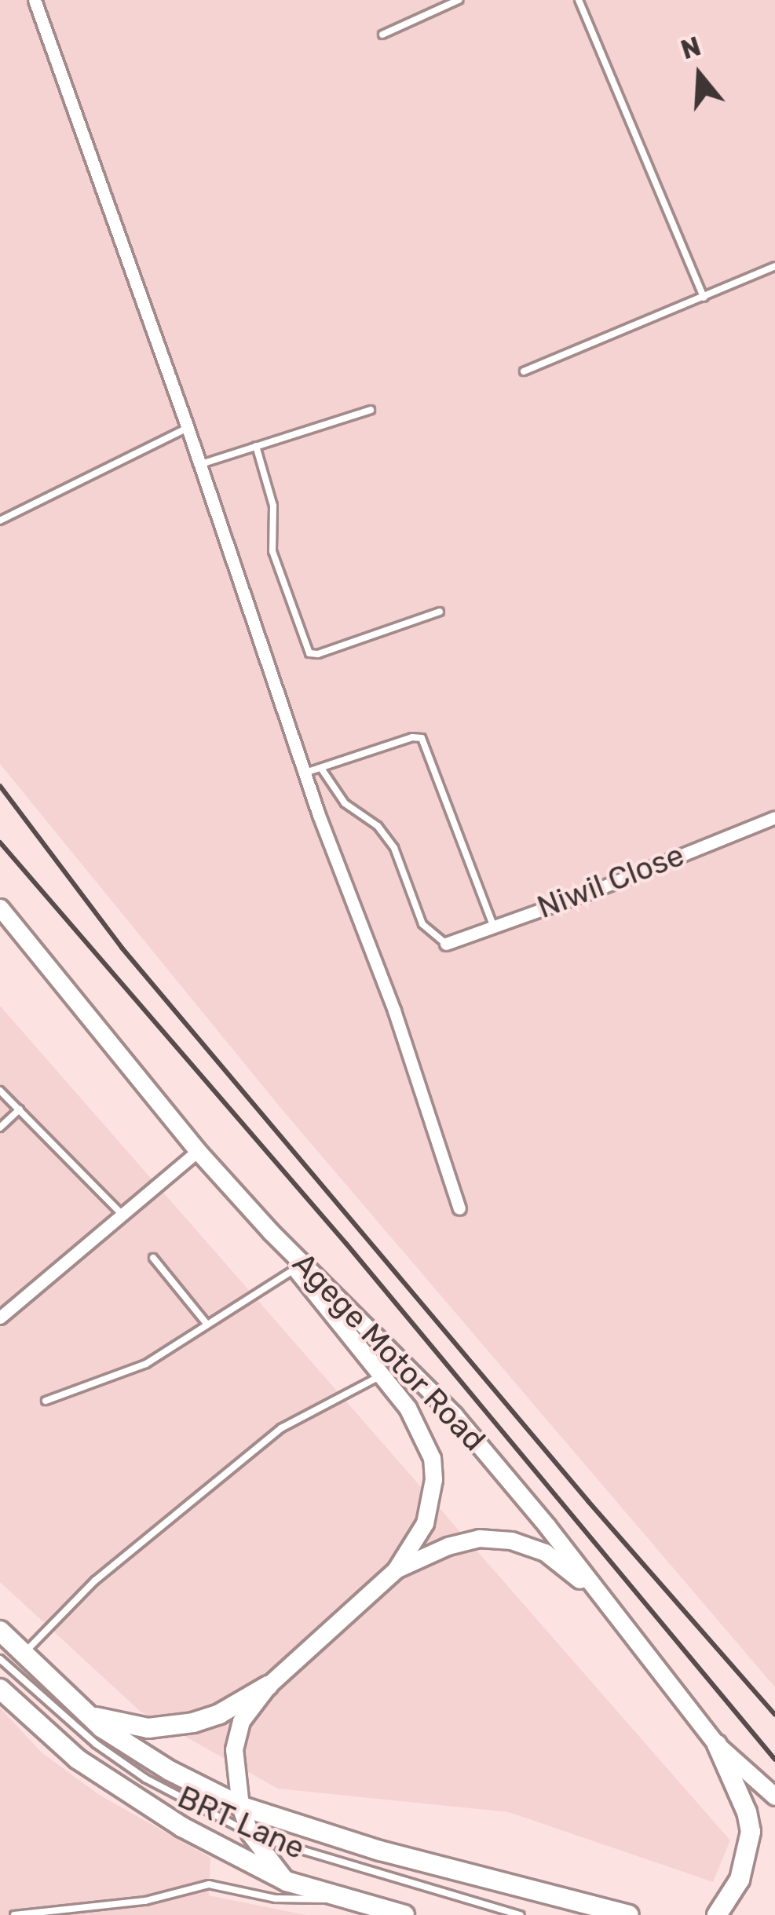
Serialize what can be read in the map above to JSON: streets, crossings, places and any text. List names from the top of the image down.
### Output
{
  "streets": {
    "main road": ["Agege Motor Road"],
    "street": ["Niwil Close"],
    "lane": ["BRT Lane"]
  },
  "north": "top"
}
